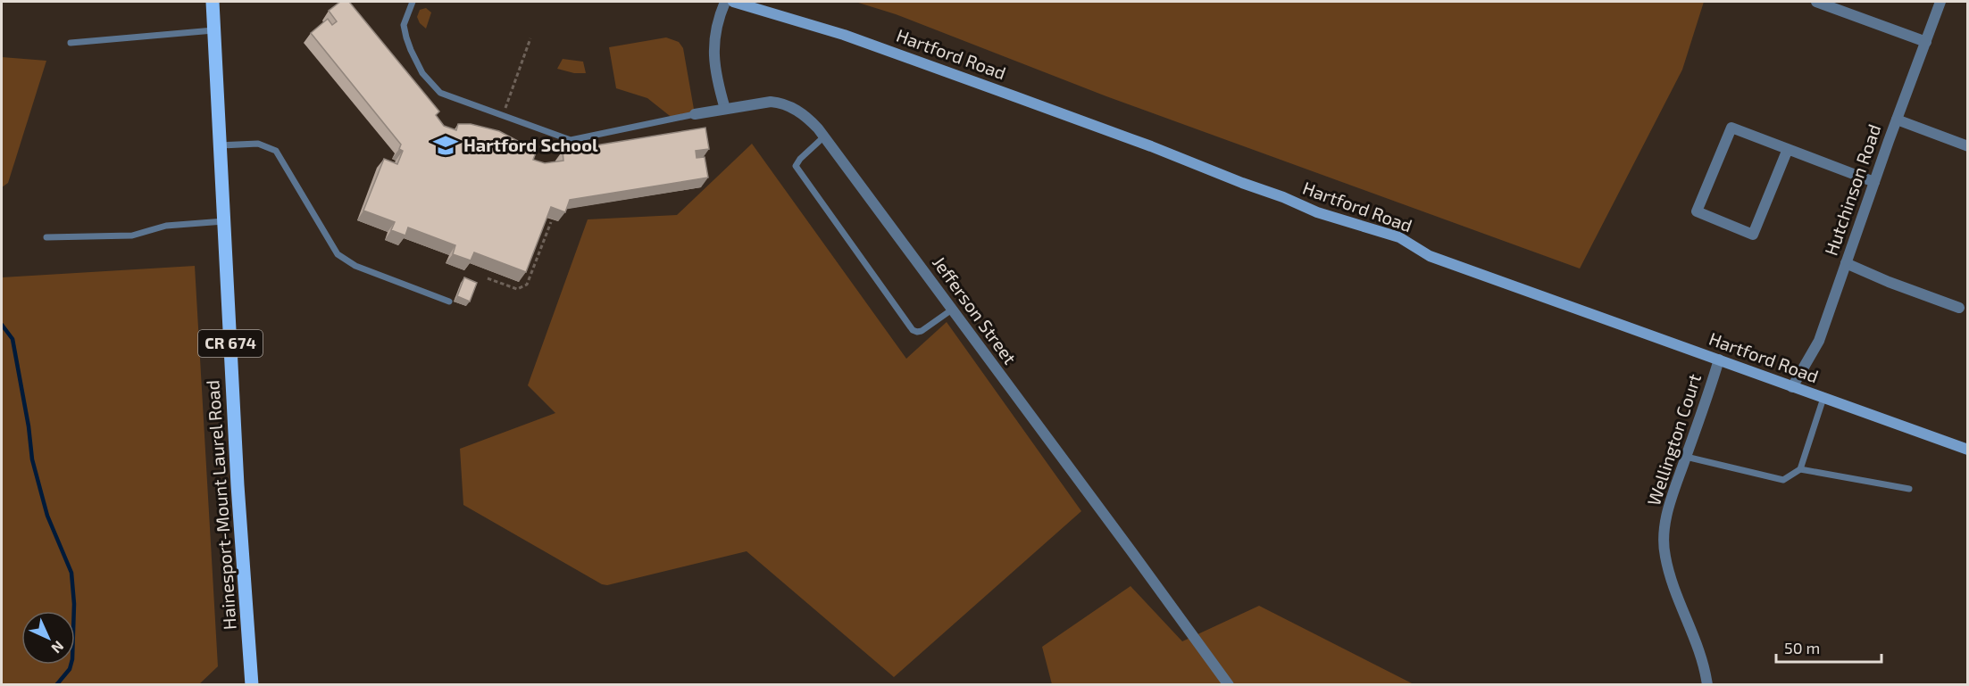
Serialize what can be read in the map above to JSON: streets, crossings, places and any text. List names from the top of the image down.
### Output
{
  "streets": {
    "main road": ["CR 674", "Hainesport-Mount Laurel Road"],
    "street": [
      "Hartford Road",
      "Hutchinson Road",
      "Jefferson Street",
      "Wellington Court"
    ]
  },
  "crossings": [
    ["Hartford Road", "Hutchinson Road"],
    ["Hartford Road", "Wellington Court"]
  ],
  "places": {
    "school or university": ["Hartford School"]
  },
  "scale_bar": "50 m",
  "north": "bottom right"
}
